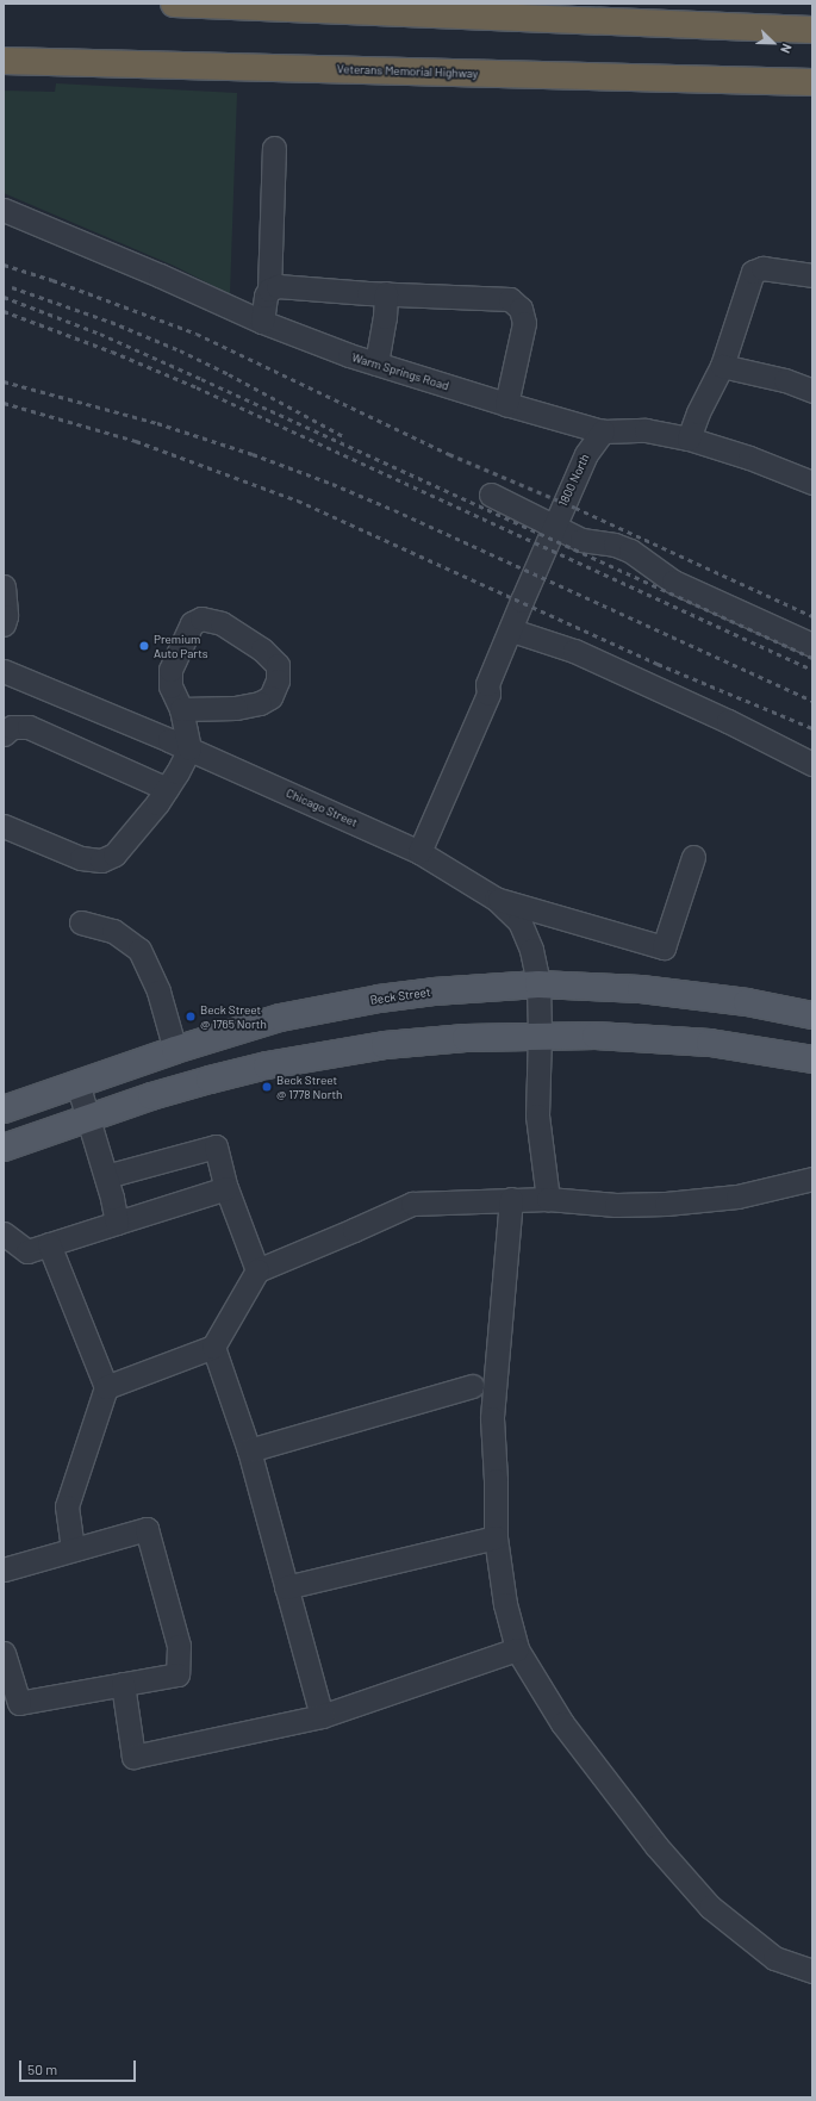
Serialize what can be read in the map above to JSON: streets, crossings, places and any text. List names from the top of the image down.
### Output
{
  "streets": {
    "highway": ["Veterans Memorial Highway"],
    "main road": ["Beck Street"],
    "street": ["Warm Springs Road", "1800 North", "Chicago Street"]
  },
  "crossings": [
    ["Warm Springs Road", "1800 North"],
    ["1800 North", "Chicago Street"],
    ["Chicago Street", "Beck Street"]
  ],
  "places": ["Premium Auto Parts", "Beck Street @ 1765 North", "Beck Street @ 1778 North"],
  "scale_bar": "50 m",
  "north": "bottom right"
}
